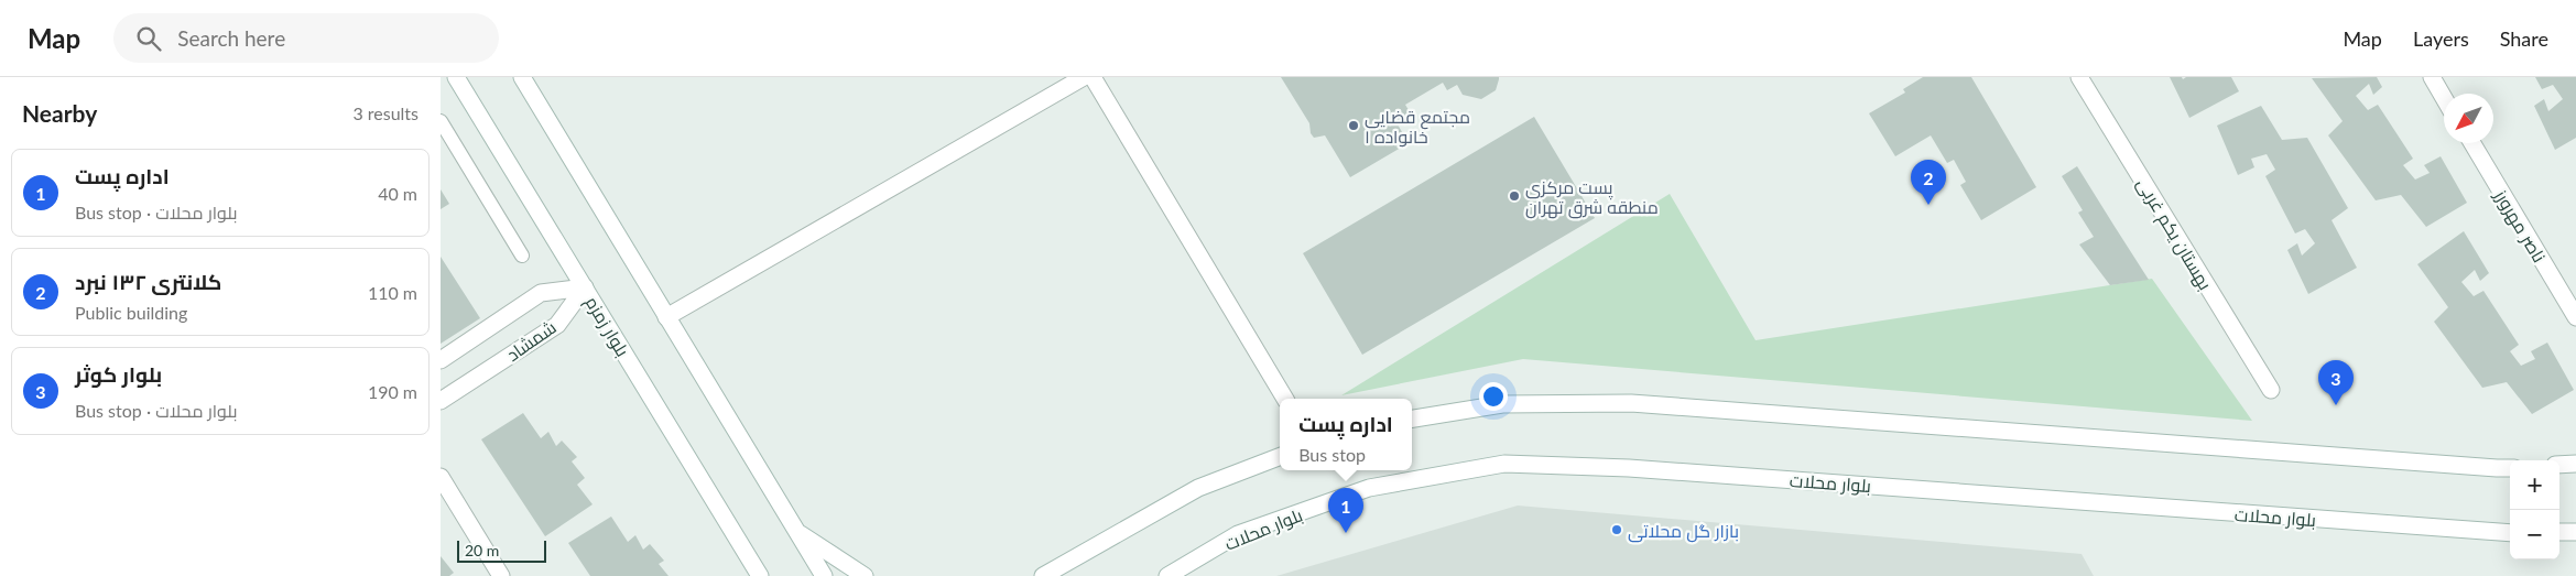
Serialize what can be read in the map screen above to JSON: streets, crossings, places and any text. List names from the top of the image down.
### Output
{
  "streets": {
    "main road": [
      "ناصر مهرورز",
      "بهستان یکم غربی",
      "بلوار زمزم",
      "شمشاد",
      "بلوار محلات"
    ]
  },
  "crossings": [
    ["بلوار زمزم", "شمشاد"]
  ],
  "places": ["مجتمع قضایی خانواده ۱", "پست مرکزی منطقه شرق تهران", "بازار گل محلاتی"],
  "scale_bar": "20 m",
  "north": "bottom left",
  "page": {
    "header": "Map",
    "search": "Search here",
    "nav": ["Map", "Layers", "Share"],
    "heading": ["Nearby", "3 results"],
    "list": [
      {
        "mark": "1",
        "name": "اداره پست",
        "note": "Bus stop · بلوار محلات",
        "value": "40 m"
      },
      {
        "mark": "2",
        "name": "کلانتری ۱۳۲ نبرد",
        "note": "Public building",
        "value": "110 m"
      },
      {
        "mark": "3",
        "name": "بلوار کوثر",
        "note": "Bus stop · بلوار محلات",
        "value": "190 m"
      }
    ],
    "pins": ["2", "3", "1"],
    "popup": ["اداره پست", "Bus stop"],
    "map_buttons": ["+", "−"],
    "scale": "20 m"
  }
}
